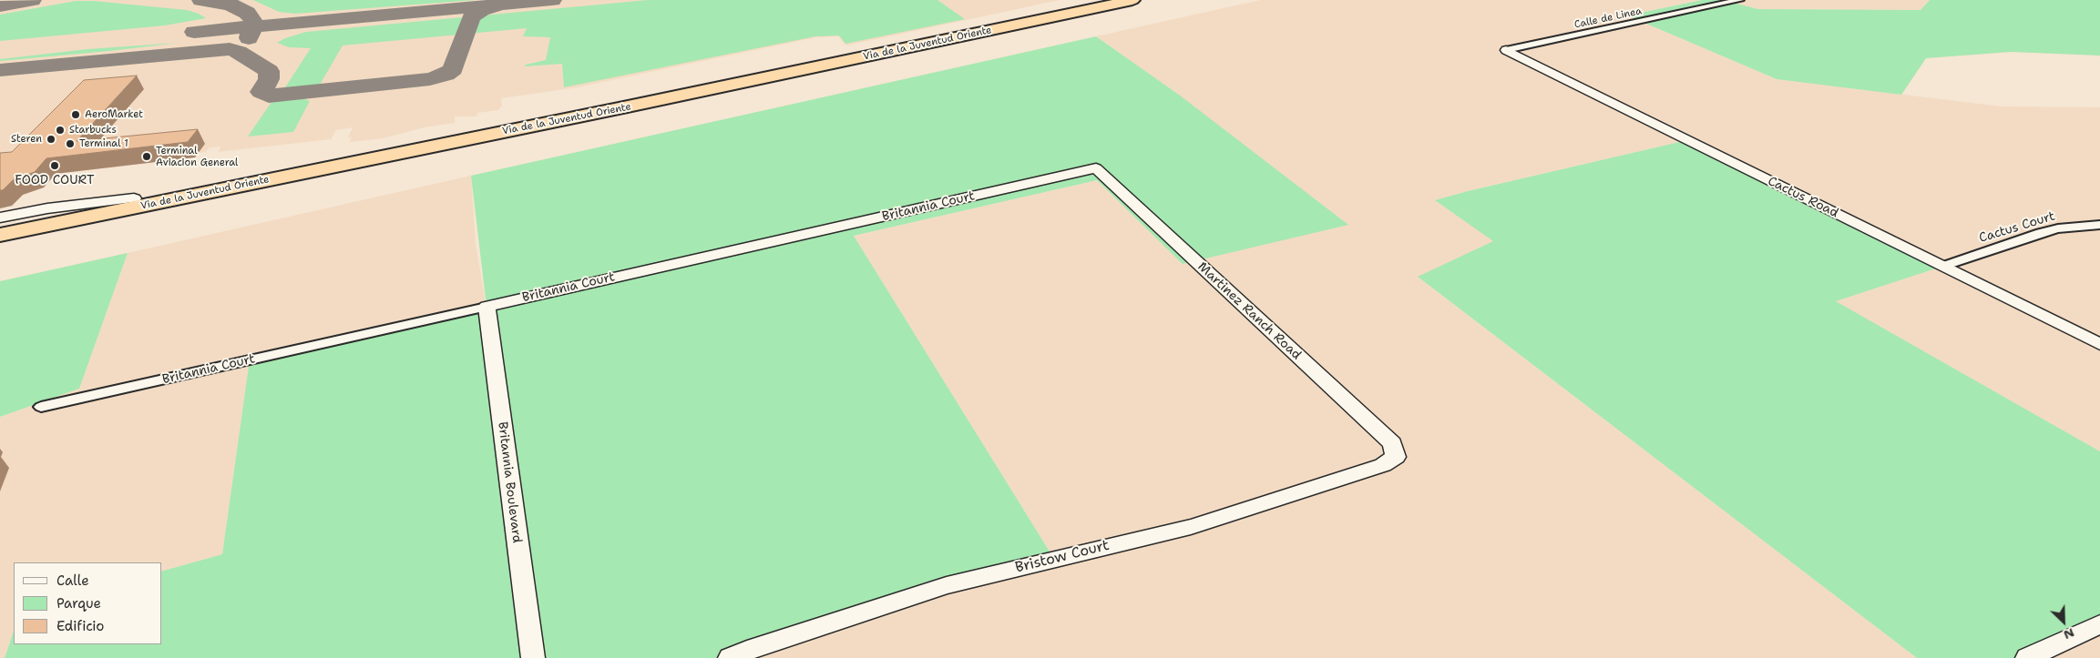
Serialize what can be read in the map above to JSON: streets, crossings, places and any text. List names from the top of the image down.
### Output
{
  "streets": {
    "highway": ["Via de la Juventud Oriente"],
    "street": [
      "Calle de Linea",
      "Cactus Road",
      "Britannia Court",
      "Cactus Court",
      "Martinez Ranch Road",
      "Britannia Boulevard",
      "Bristow Court"
    ]
  },
  "crossings": [
    ["Calle de Linea", "Cactus Road"],
    ["Cactus Road", "Cactus Court"],
    ["Britannia Court", "Martinez Ranch Road"],
    ["Britannia Court", "Britannia Boulevard"],
    ["Martinez Ranch Road", "Bristow Court"]
  ],
  "places": [
    "AeroMarket",
    "Starbucks",
    "Steren",
    "Terminal 1",
    "Terminal Aviacion General",
    "FOOD COURT"
  ],
  "legend": ["Calle", "Parque", "Edificio"],
  "north": "bottom right"
}
